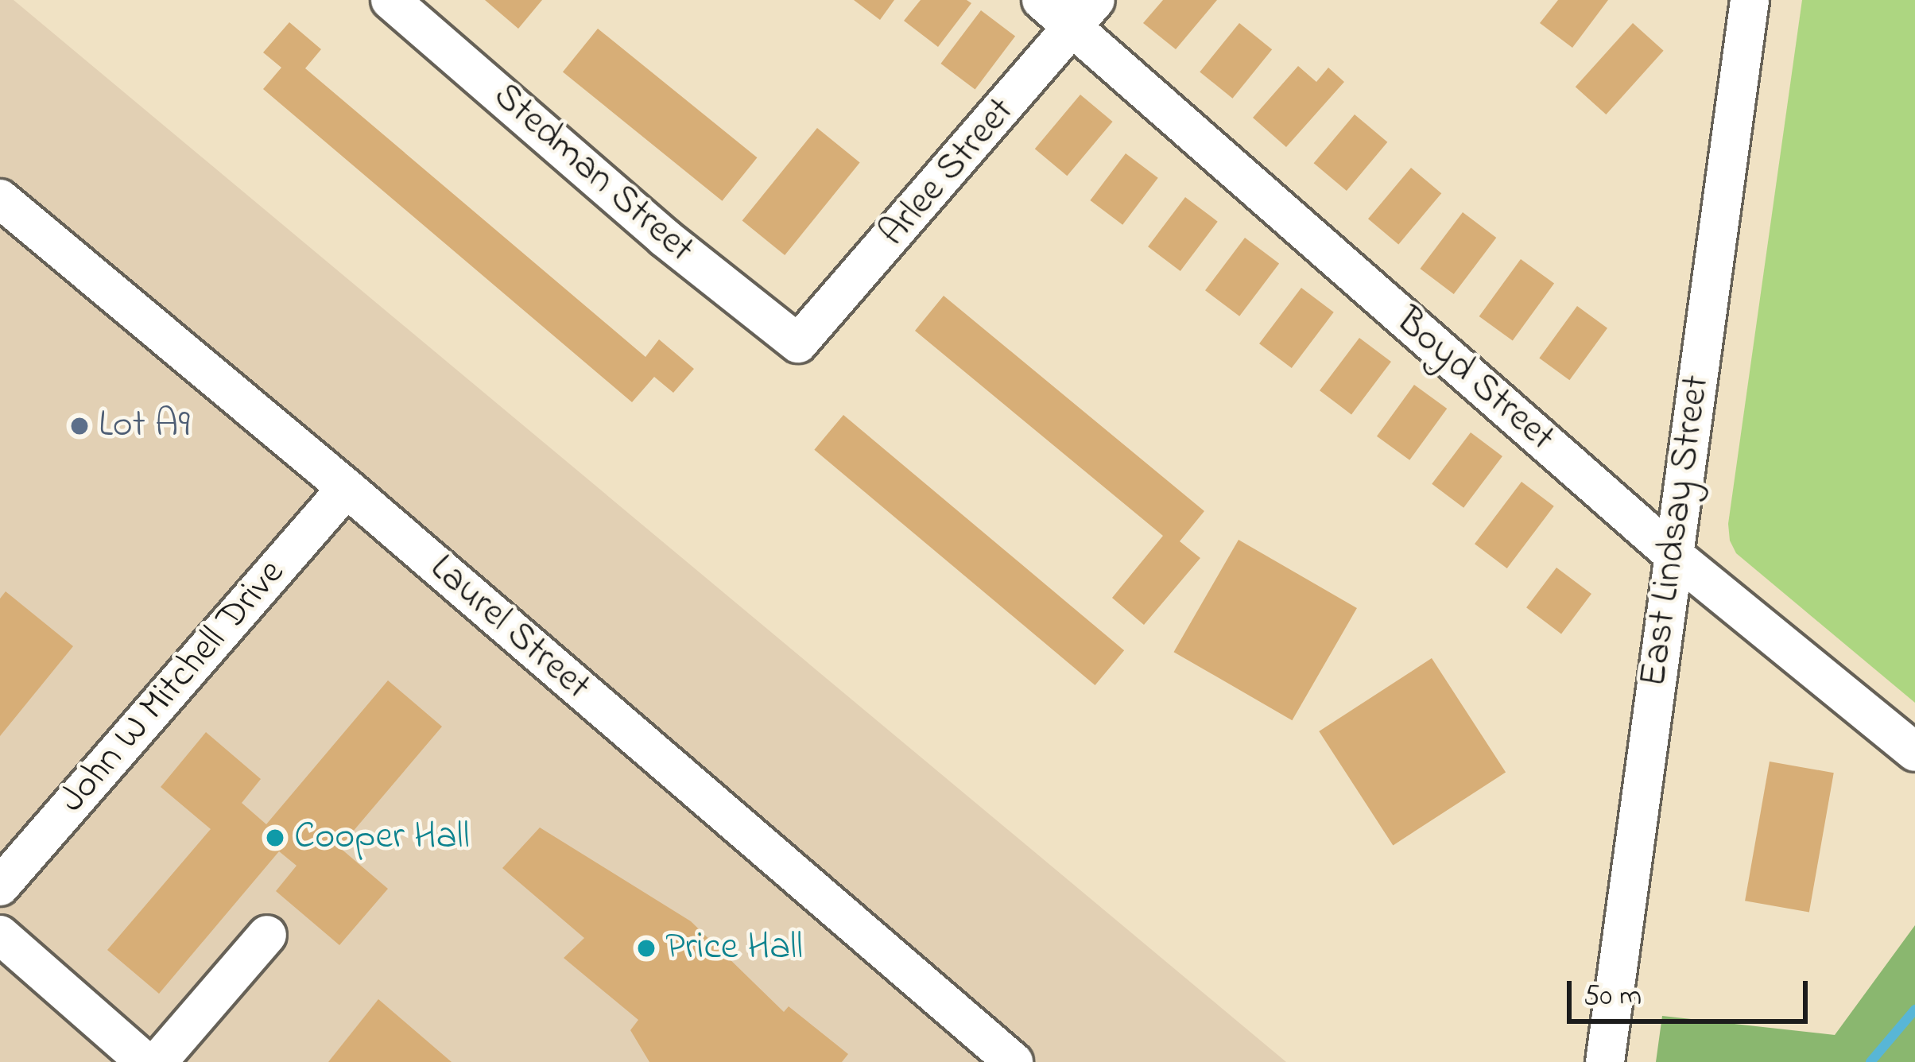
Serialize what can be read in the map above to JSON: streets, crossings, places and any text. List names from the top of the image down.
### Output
{
  "streets": {
    "street": [
      "Arlee Street",
      "Stedman Street",
      "Boyd Street",
      "East Lindsay Street",
      "Laurel Street",
      "John W Mitchell Drive"
    ]
  },
  "crossings": [
    ["Arlee Street", "Stedman Street"],
    ["Arlee Street", "Boyd Street"],
    ["Boyd Street", "East Lindsay Street"],
    ["Laurel Street", "John W Mitchell Drive"]
  ],
  "places": ["Lot A9", "Cooper Hall", "Price Hall"],
  "scale_bar": "50 m"
}
